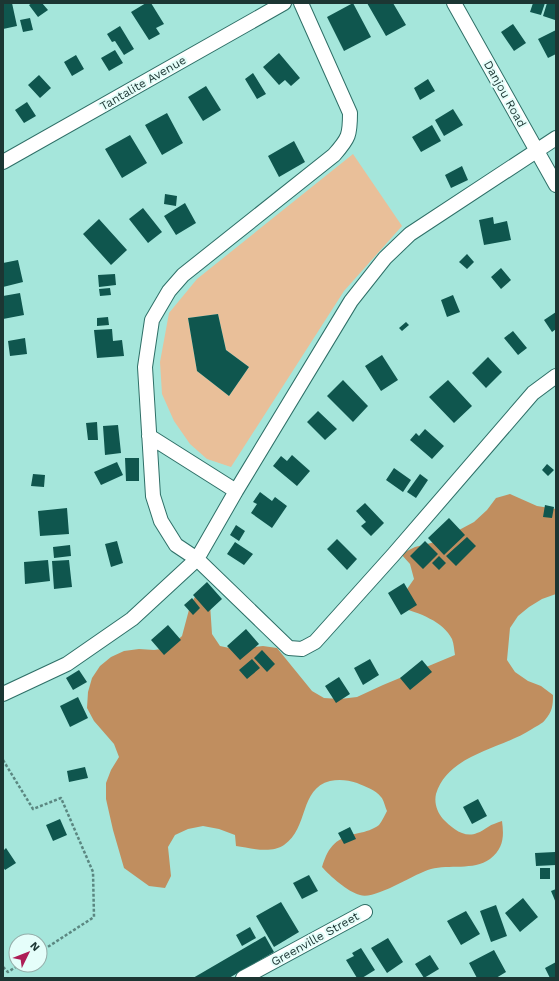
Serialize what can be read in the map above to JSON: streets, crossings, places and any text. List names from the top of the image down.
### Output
{
  "streets": {
    "street": ["Tantalite Avenue", "Danjou Road", "Greenville Street"]
  },
  "north": "top right"
}
